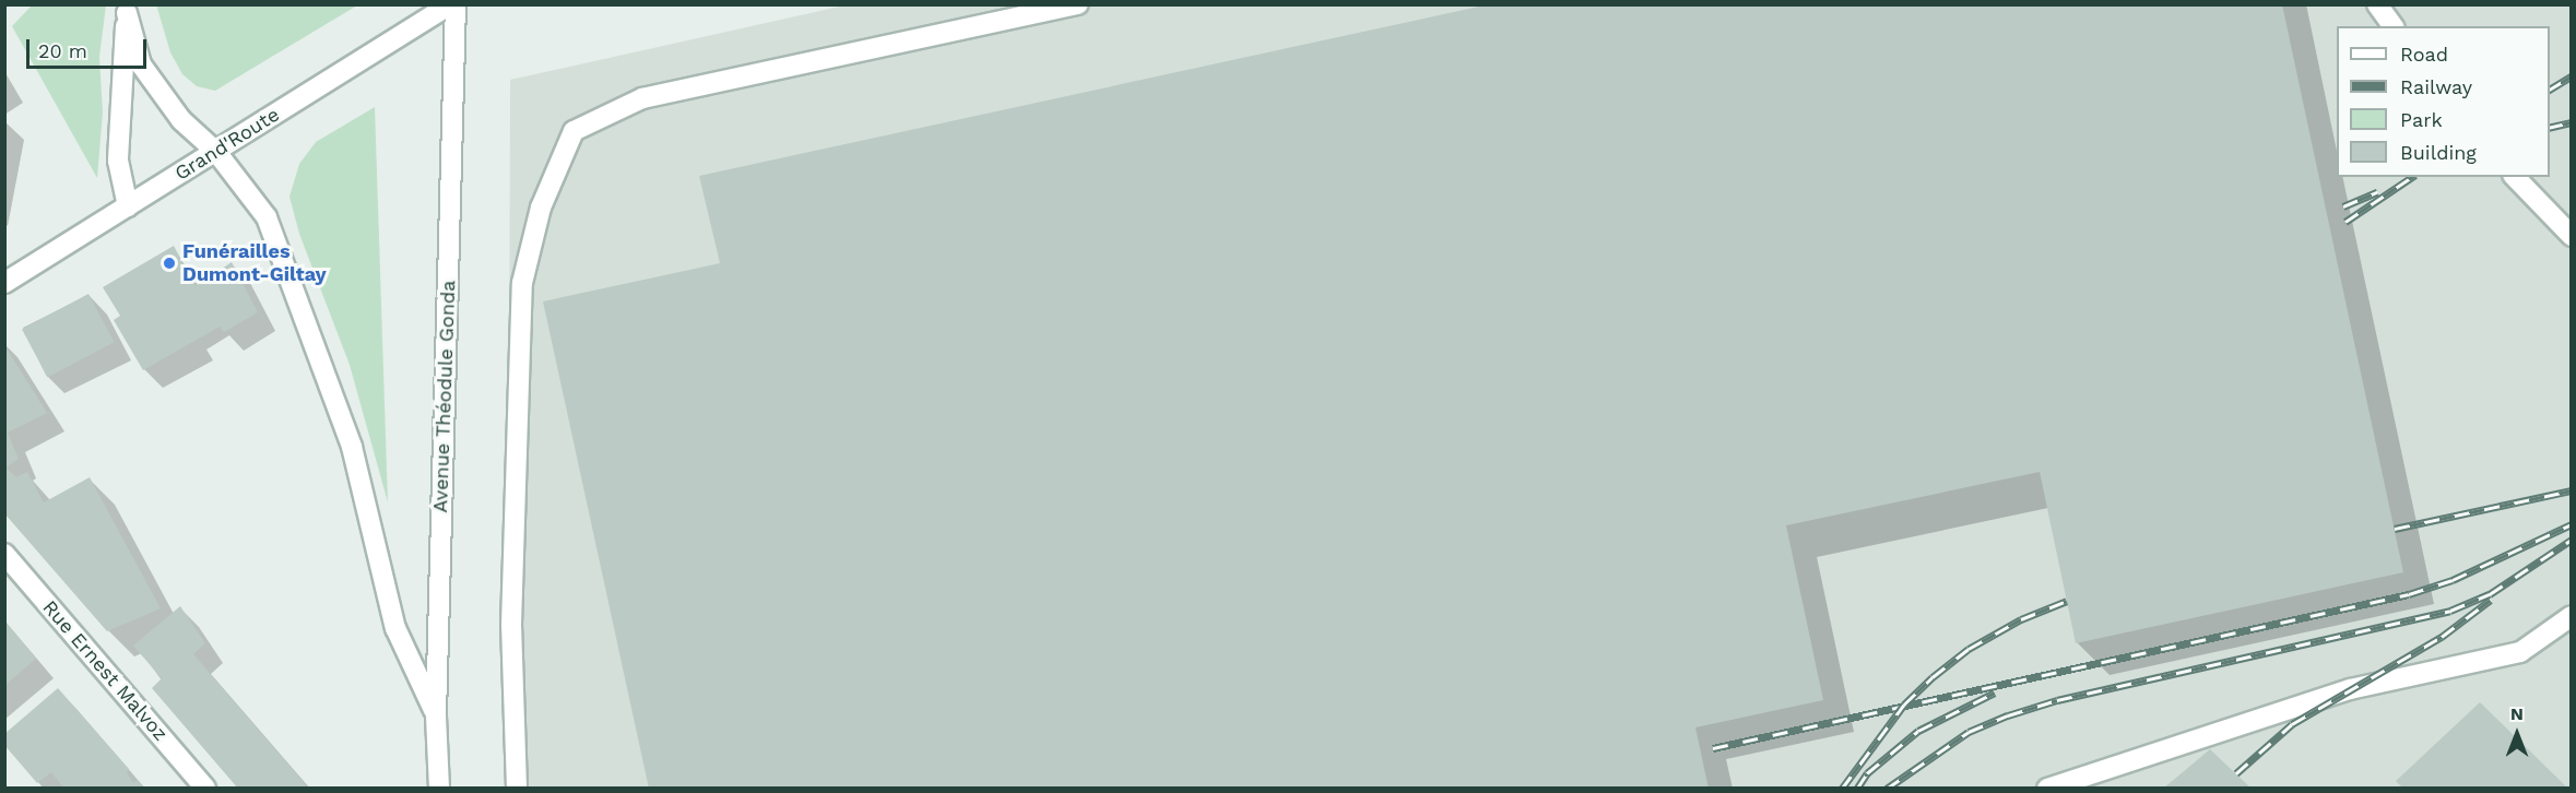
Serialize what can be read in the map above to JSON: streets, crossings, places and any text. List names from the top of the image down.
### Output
{
  "streets": {
    "main road": ["Grand'Route", "Avenue Théodule Gonda", "Rue Ernest Malvoz"]
  },
  "places": ["Funérailles Dumont-Giltay"],
  "legend": [
    "Road",
    "Railway",
    "Park",
    "Building"
  ],
  "scale_bar": "20 m",
  "north": "top"
}
